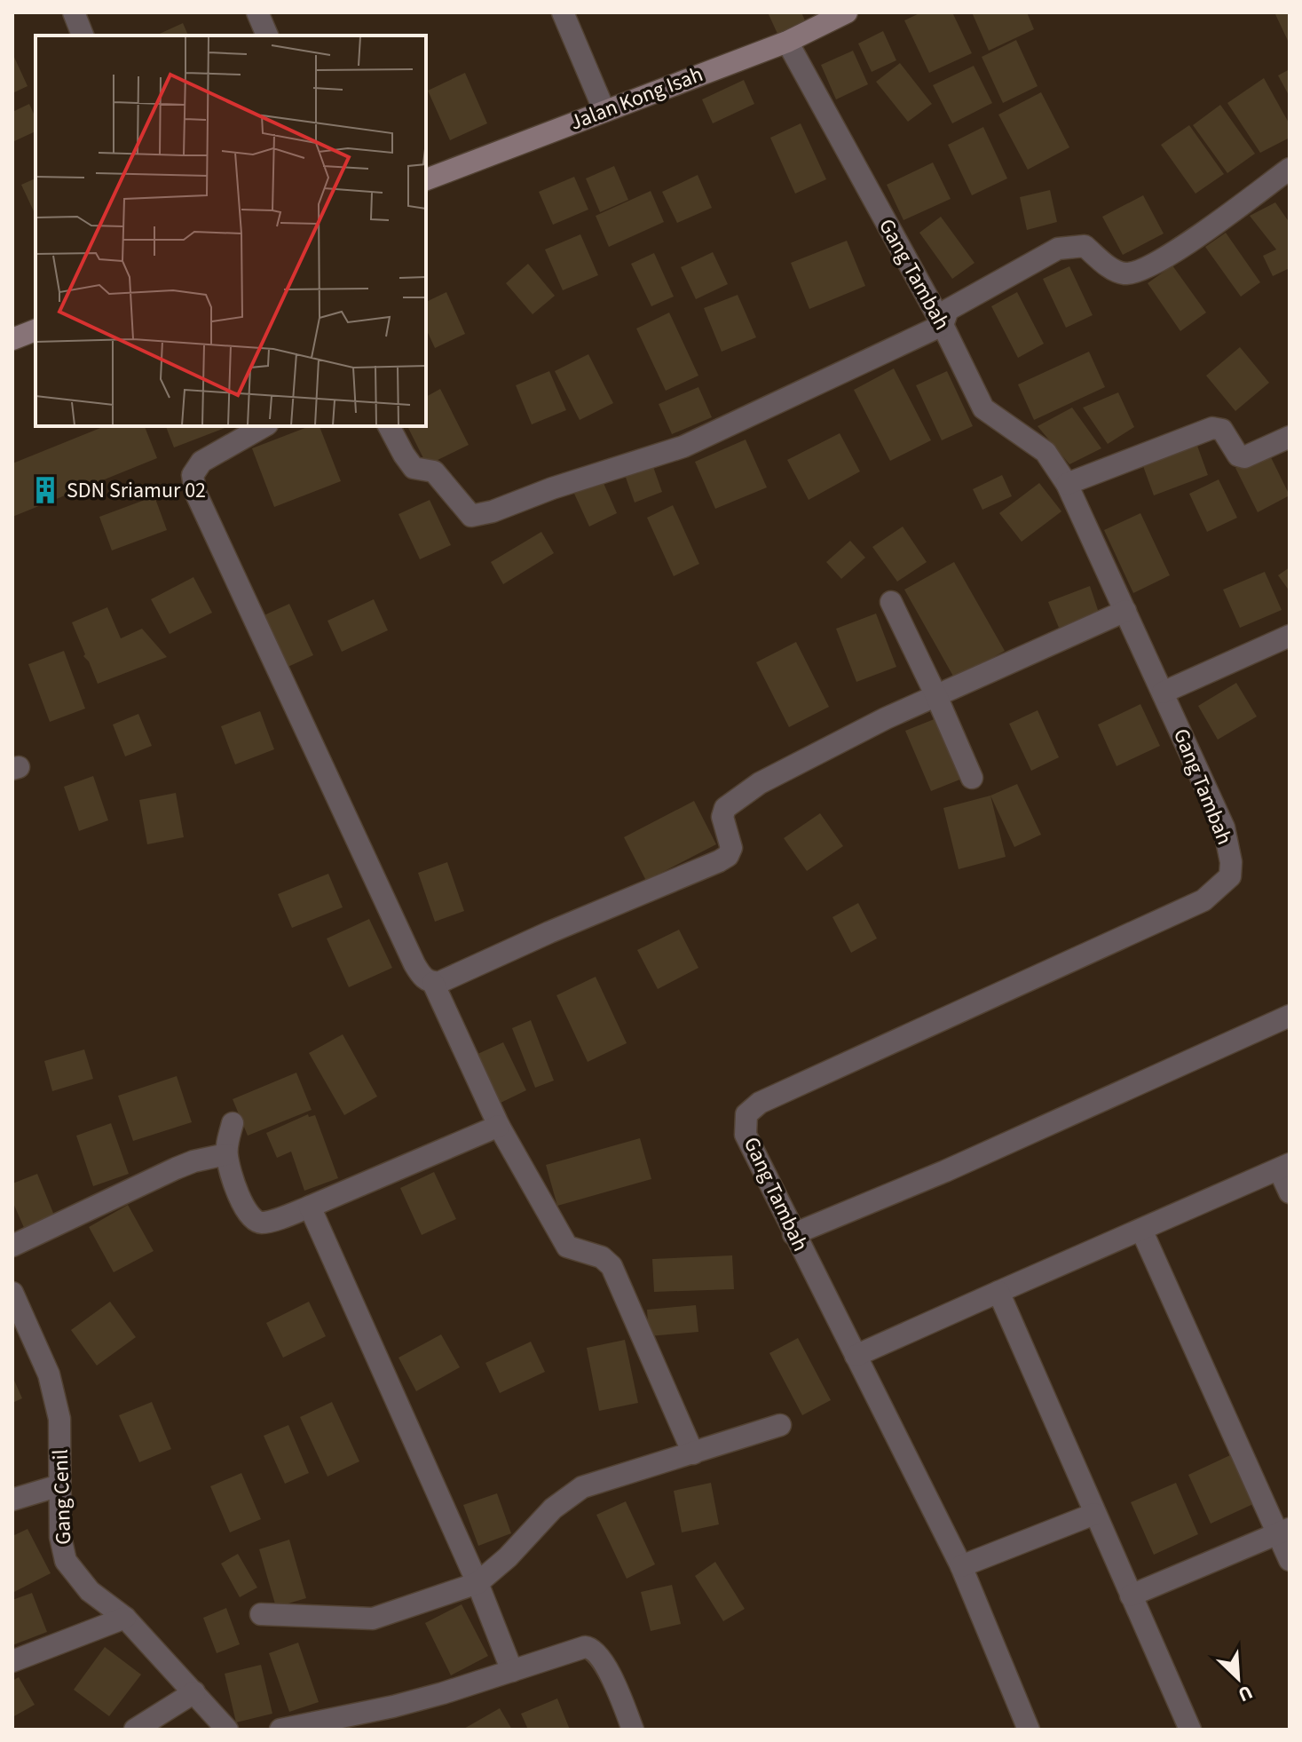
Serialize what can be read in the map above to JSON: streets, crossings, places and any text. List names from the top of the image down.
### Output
{
  "streets": {
    "street": ["Jalan Kong Isah", "Gang Tambah", "Gang Cenil"]
  },
  "crossings": [
    ["Jalan Kong Isah", "Gang Tambah"]
  ],
  "places": {
    "building": ["SDN Sriamur 02"]
  },
  "north": "bottom right"
}
